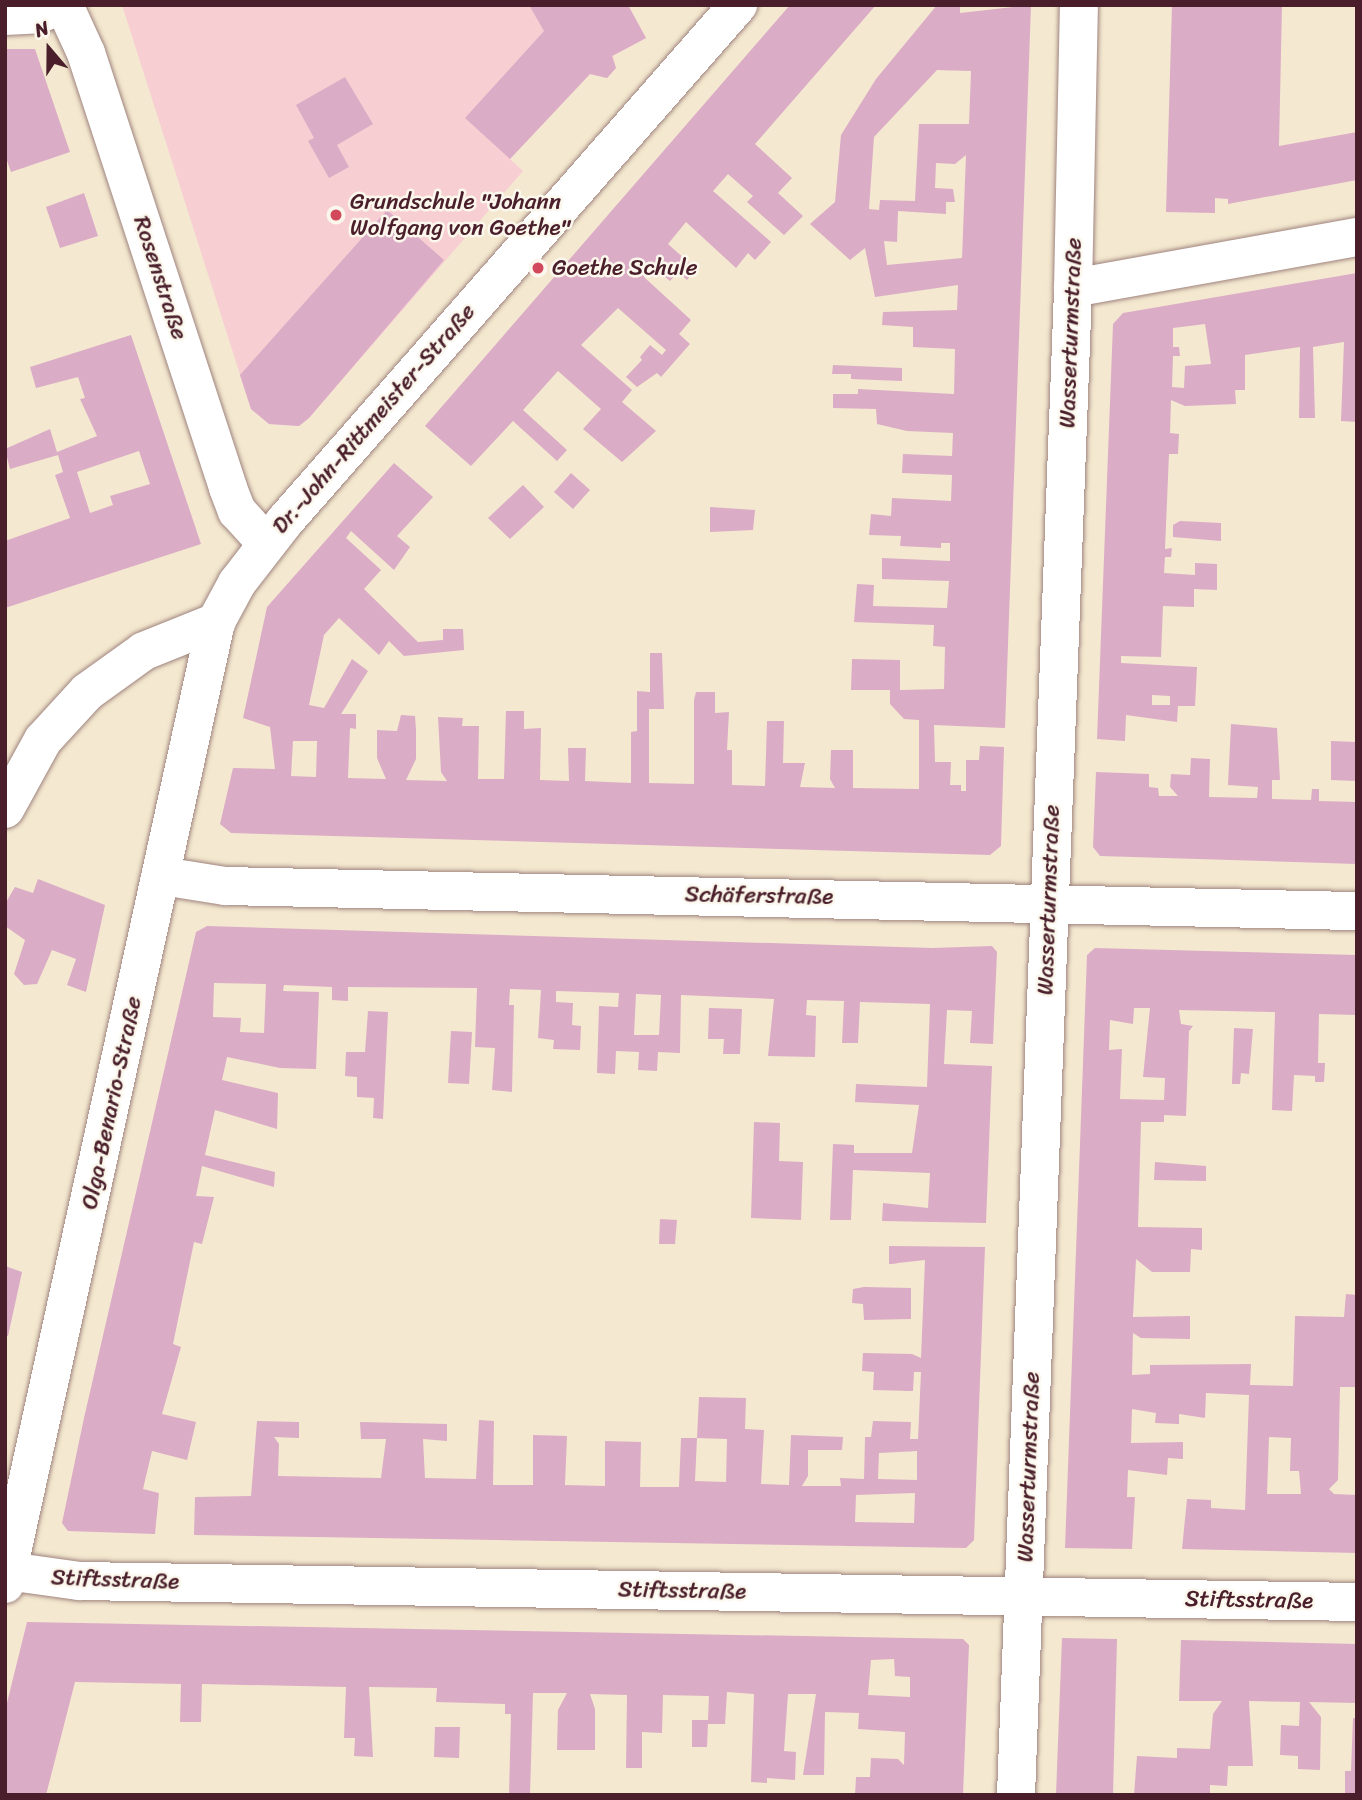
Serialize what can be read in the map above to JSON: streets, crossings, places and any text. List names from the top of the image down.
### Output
{
  "streets": {
    "street": [
      "Rosenstraße",
      "Wasserturmstraße",
      "Dr.-John-Rittmeister-Straße",
      "Schäferstraße",
      "Olga-Benario-Straße",
      "Stiftsstraße"
    ]
  },
  "crossings": [
    ["Rosenstraße", "Dr.-John-Rittmeister-Straße"],
    ["Wasserturmstraße", "Schäferstraße"],
    ["Wasserturmstraße", "Stiftsstraße"],
    ["Dr.-John-Rittmeister-Straße", "Olga-Benario-Straße"],
    ["Schäferstraße", "Olga-Benario-Straße"],
    ["Olga-Benario-Straße", "Stiftsstraße"]
  ],
  "places": ["Grundschule \"Johann Wolfgang von Goethe\"", "Goethe Schule"],
  "north": "top"
}
